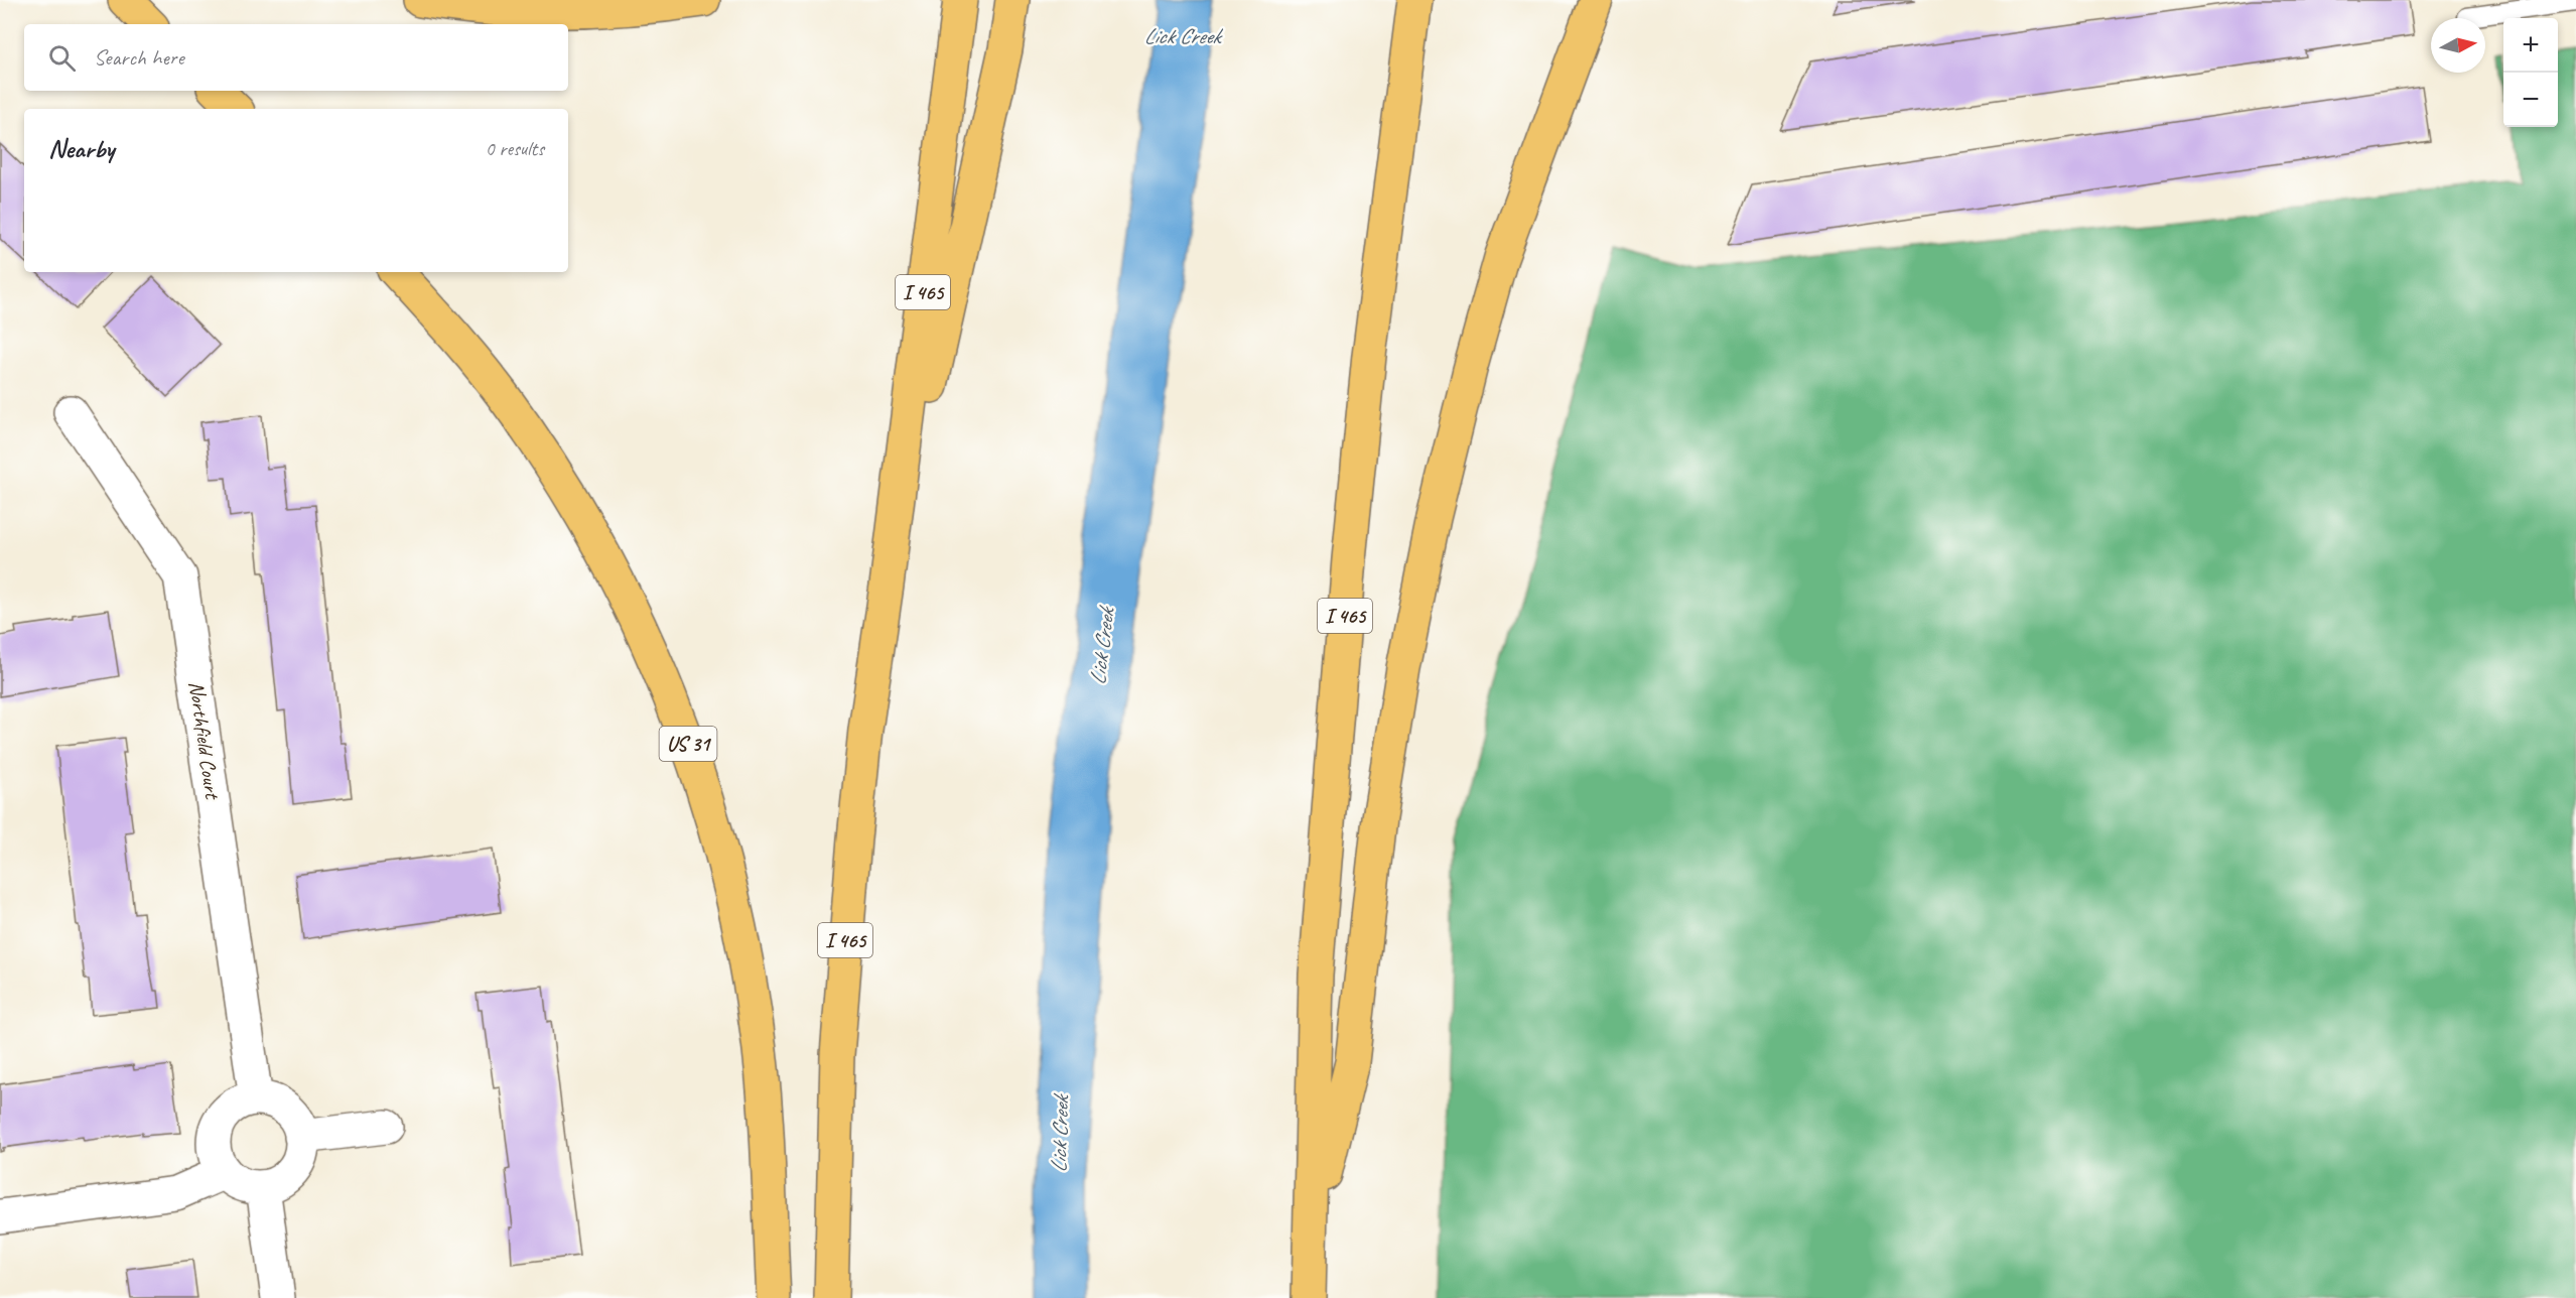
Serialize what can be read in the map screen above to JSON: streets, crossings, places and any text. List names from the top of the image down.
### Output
{
  "streets": {
    "highway": ["I 465", "US 31"],
    "street": ["Northfield Court"]
  },
  "water": ["Lick Creek"],
  "north": "right",
  "page": {
    "map_buttons": ["+", "−"],
    "search": "Search here",
    "heading": ["Nearby", "0 results"]
  }
}
